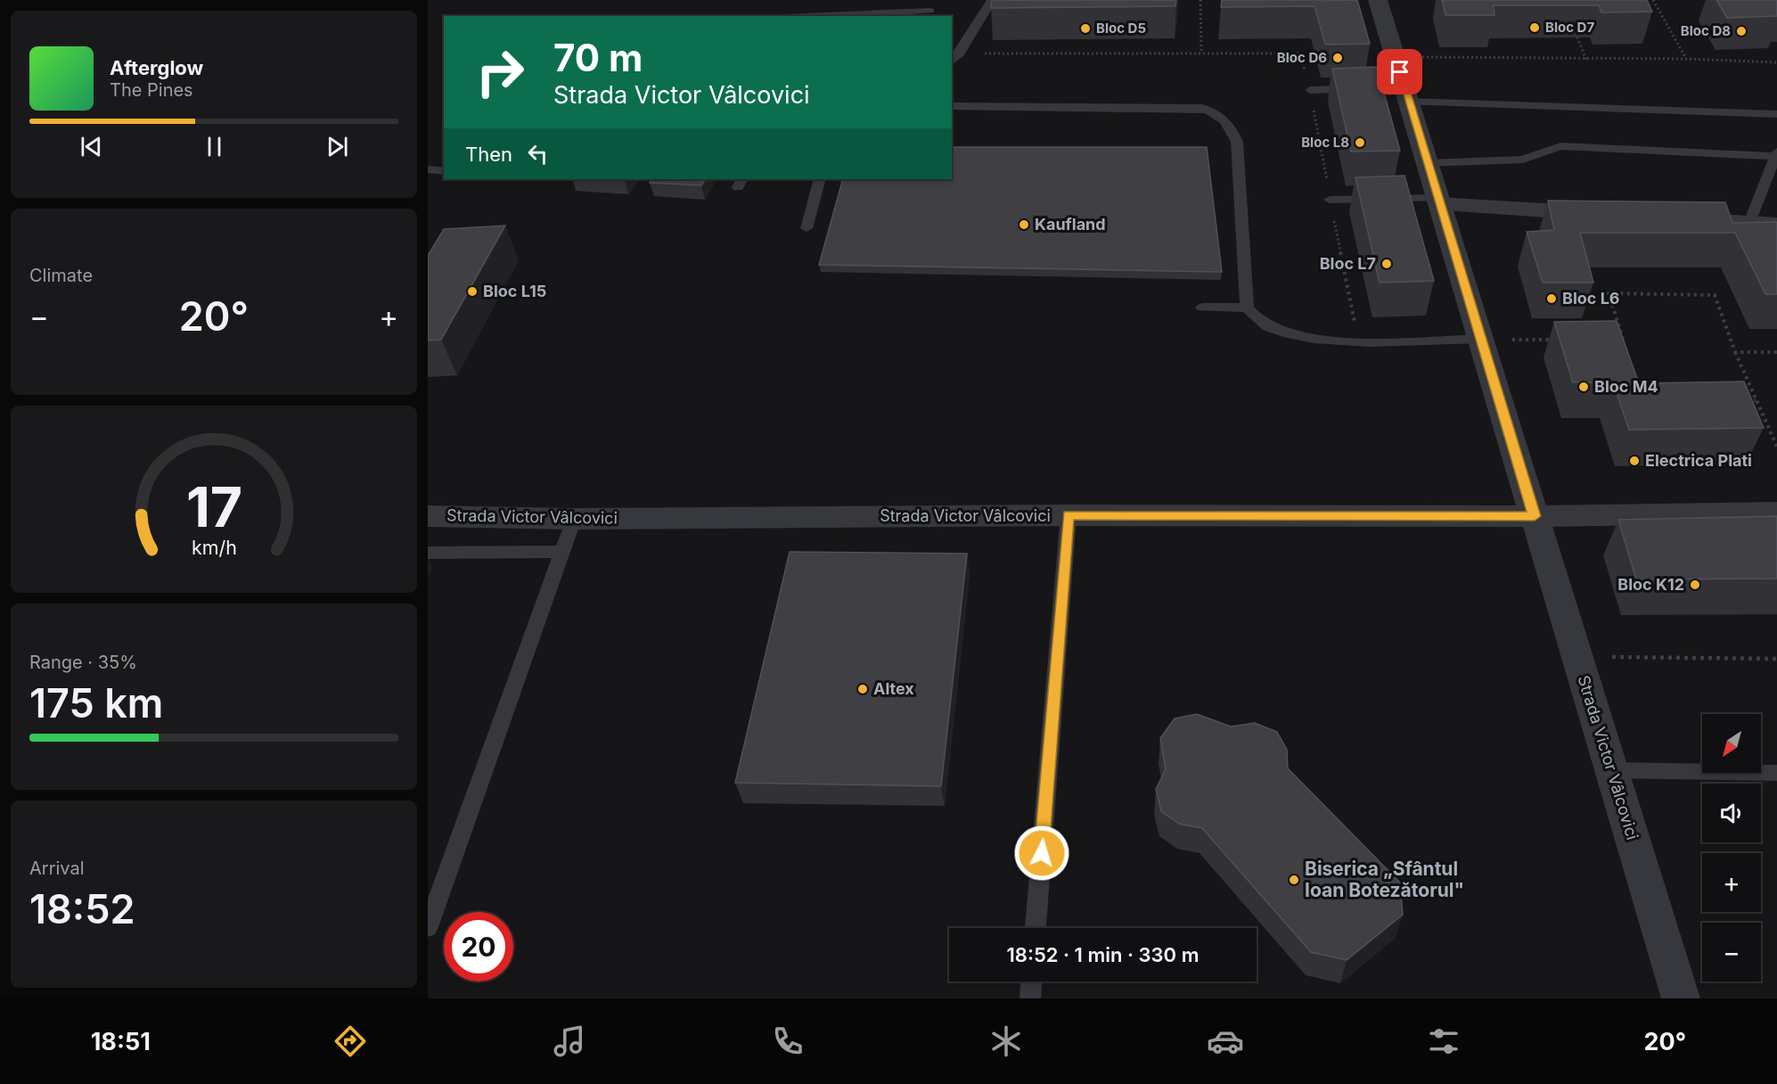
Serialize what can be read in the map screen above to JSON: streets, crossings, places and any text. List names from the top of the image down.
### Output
{
  "streets": {
    "street": ["Strada Victor Vâlcovici"]
  },
  "places": [
    "Bloc D7",
    "Bloc D5",
    "Bloc D8",
    "Bloc D6",
    "Bloc L8",
    "Kaufland",
    "Bloc L7",
    "Bloc L15",
    "Bloc L6",
    "Bloc M4",
    "Electrica Plati",
    "Bloc K12",
    "Altex",
    "Biserica „Sfântul Ioan Botezătorul\""
  ],
  "north": "bottom left",
  "page": {
    "turn": ["70 m", "Strada Victor Vâlcovici"],
    "song": ["Afterglow", "The Pines"],
    "then": "Then",
    "tile": [
      "Climate",
      ["Range · 35%", "175 km"],
      ["Arrival", "18:52"]
    ],
    "heat": ["−", "20°", "+"],
    "map_buttons": ["+", "−"],
    "limit": "20",
    "trip": "18:52 · 1 min · 330 m",
    "tabs": ["18:51", "20°"],
    "gauge": ["17", "km/h"]
  }
}
